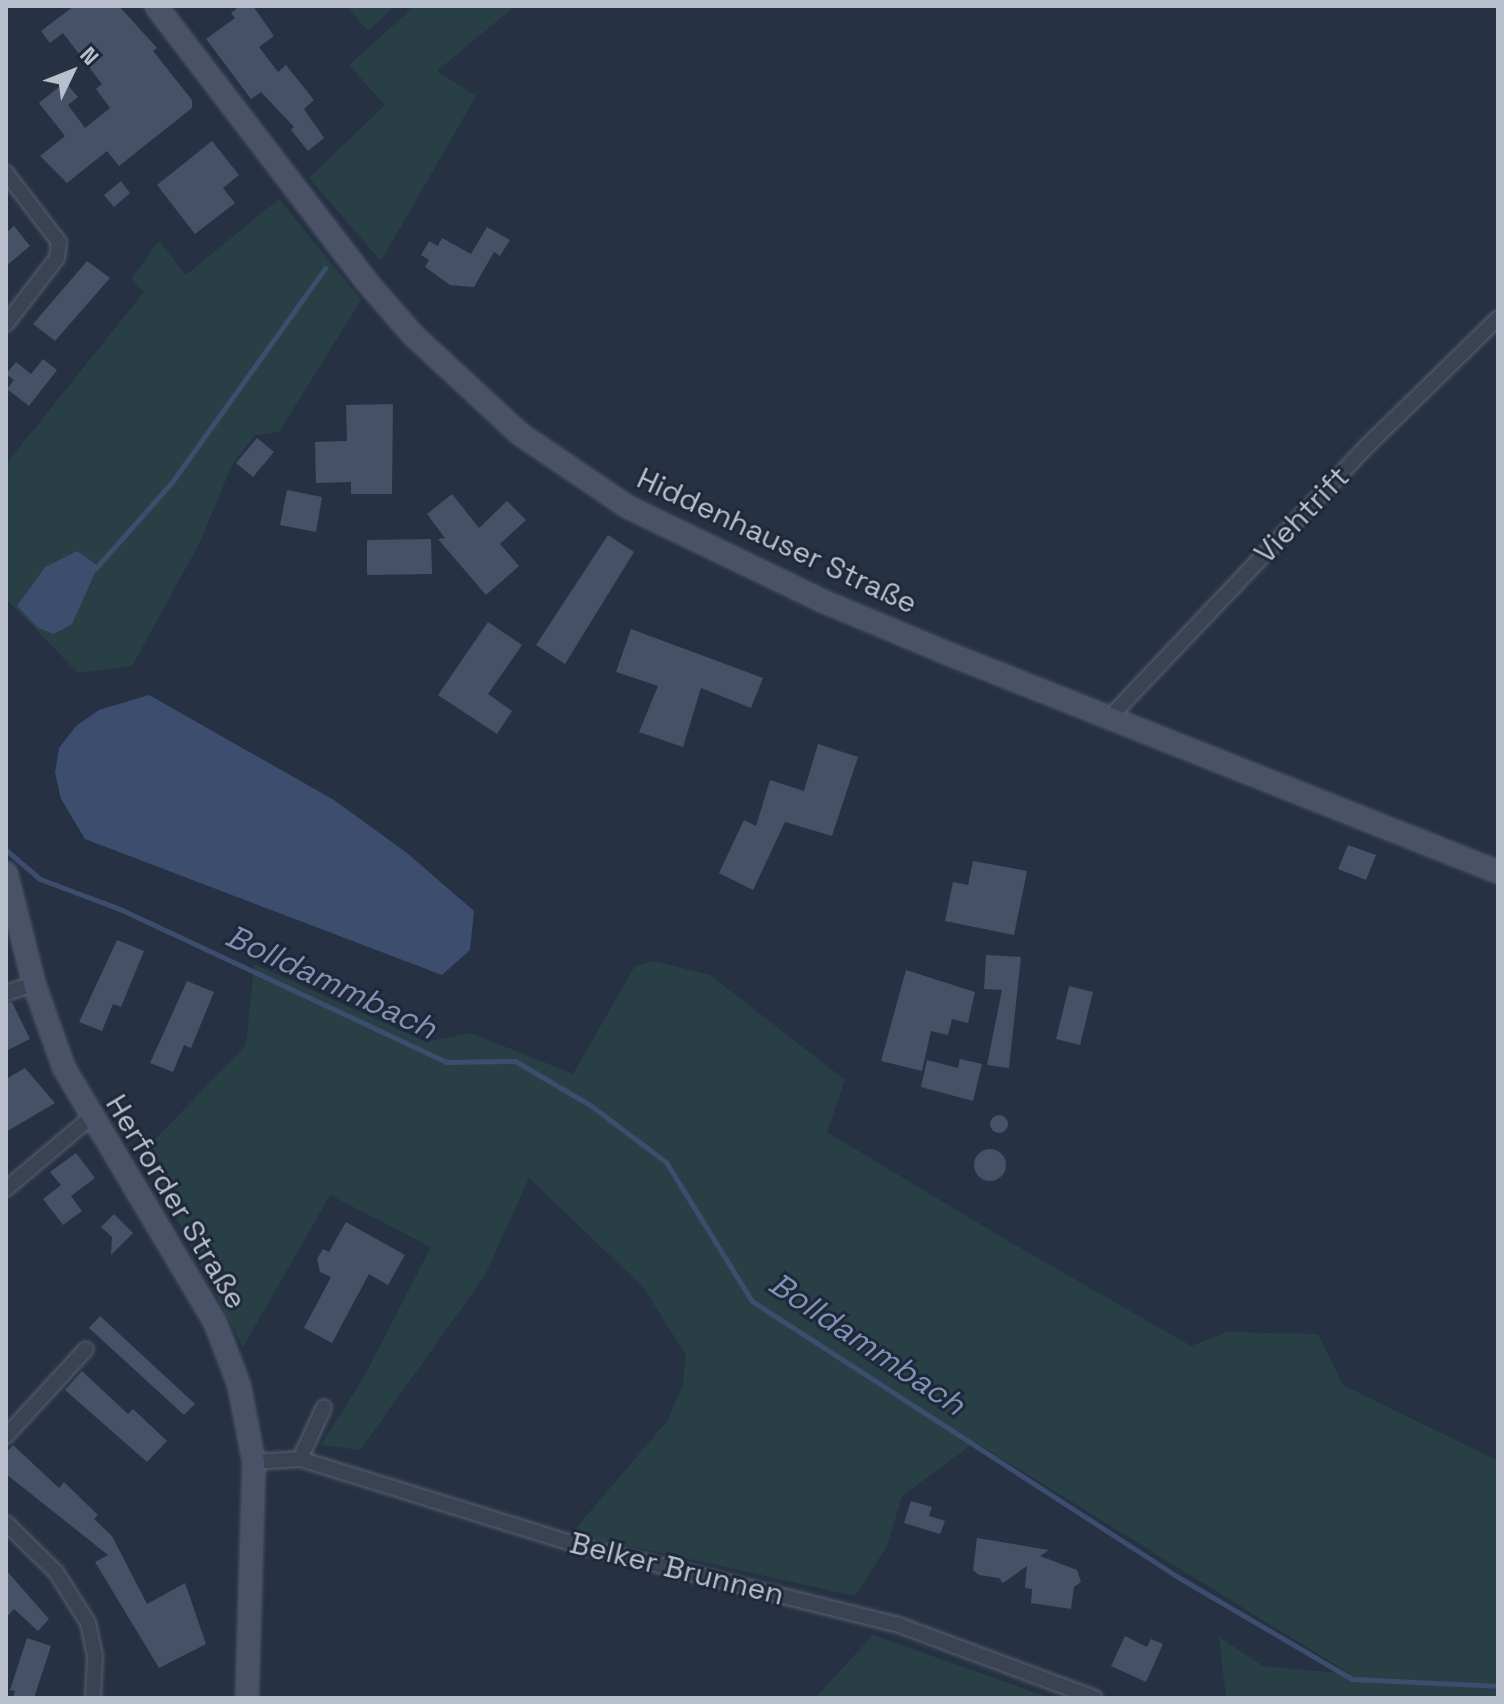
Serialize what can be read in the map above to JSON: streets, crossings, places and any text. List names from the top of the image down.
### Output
{
  "streets": {
    "street": [
      "Viehtrift",
      "Hiddenhauser Straße",
      "Herforder Straße",
      "Belker Brunnen"
    ]
  },
  "crossings": [
    ["Viehtrift", "Hiddenhauser Straße"],
    ["Herforder Straße", "Belker Brunnen"]
  ],
  "water": ["Bolldammbach"],
  "north": "top right"
}
